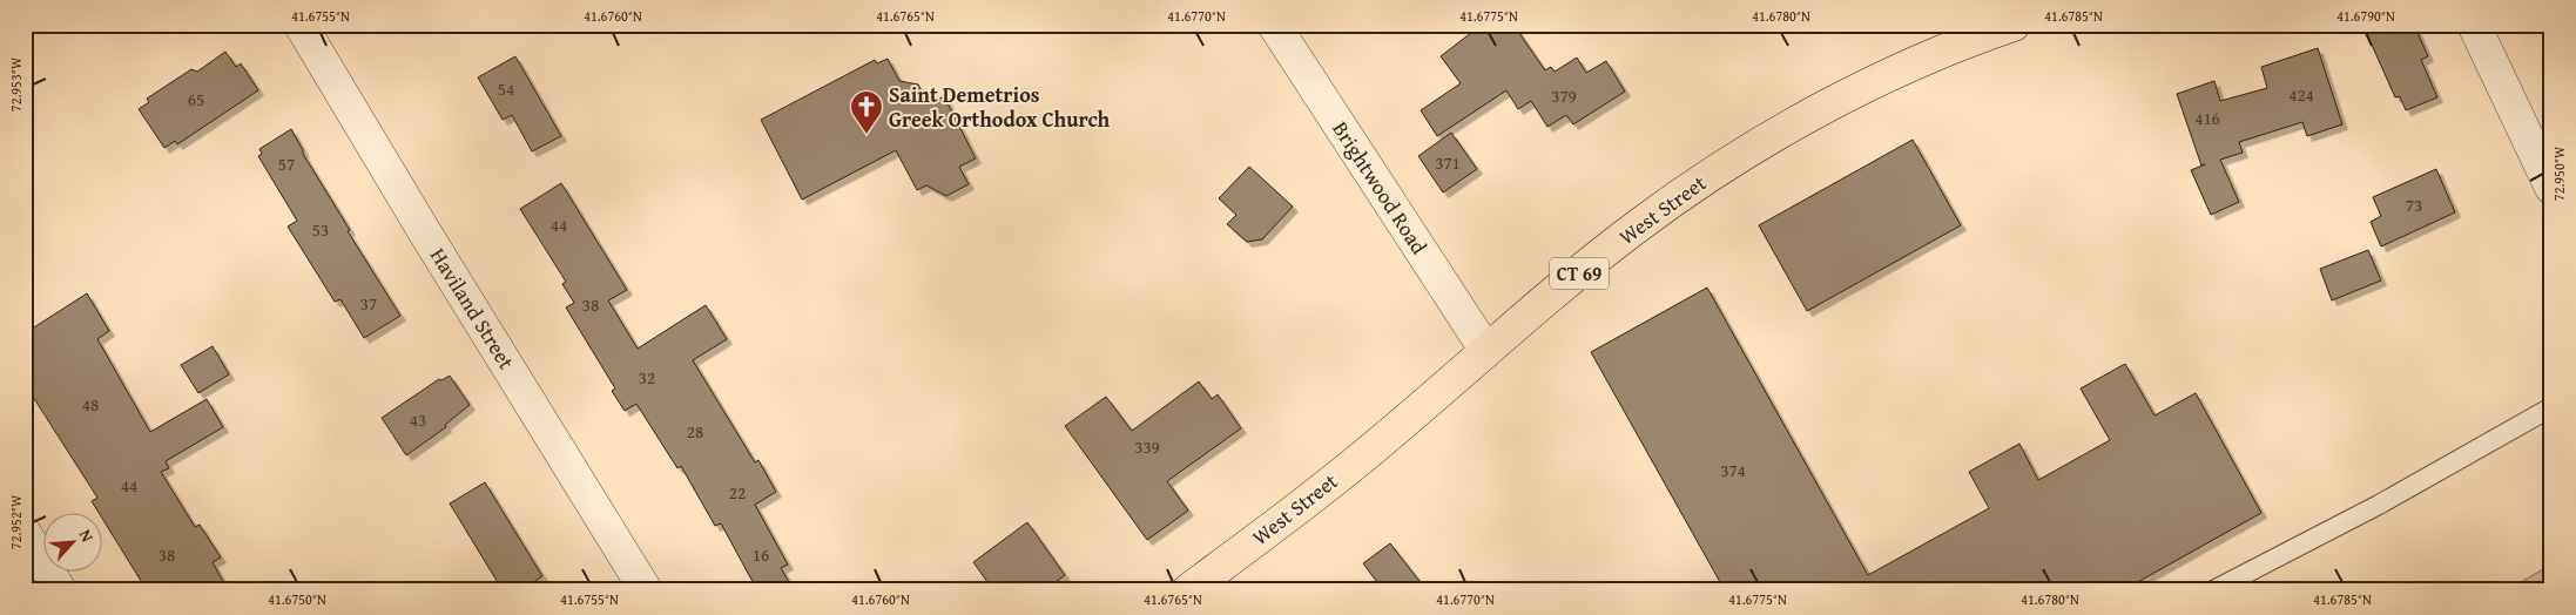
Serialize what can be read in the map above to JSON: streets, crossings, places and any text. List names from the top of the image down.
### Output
{
  "streets": {
    "main road": ["West Street", "CT 69"],
    "street": ["Brightwood Road", "Haviland Street"]
  },
  "crossings": [
    ["Brightwood Road", "West Street"]
  ],
  "places": {
    "church": ["Saint Demetrios Greek Orthodox Church"]
  },
  "house_numbers": [
    "54",
    "424",
    "379",
    "65",
    "416",
    "371",
    "57",
    "73",
    "44",
    "53",
    "37",
    "38",
    "32",
    "48",
    "43",
    "28",
    "339",
    "374",
    "44",
    "22",
    "38",
    "16"
  ],
  "north": "top right",
  "coordinates": [
    "41.6755°N",
    "41.6760°N",
    "41.6765°N",
    "41.6770°N",
    "41.6775°N",
    "41.6780°N",
    "41.6785°N",
    "41.6790°N",
    "72.953°W",
    "72.950°W",
    "72.952°W",
    "41.6750°N"
  ]
}
